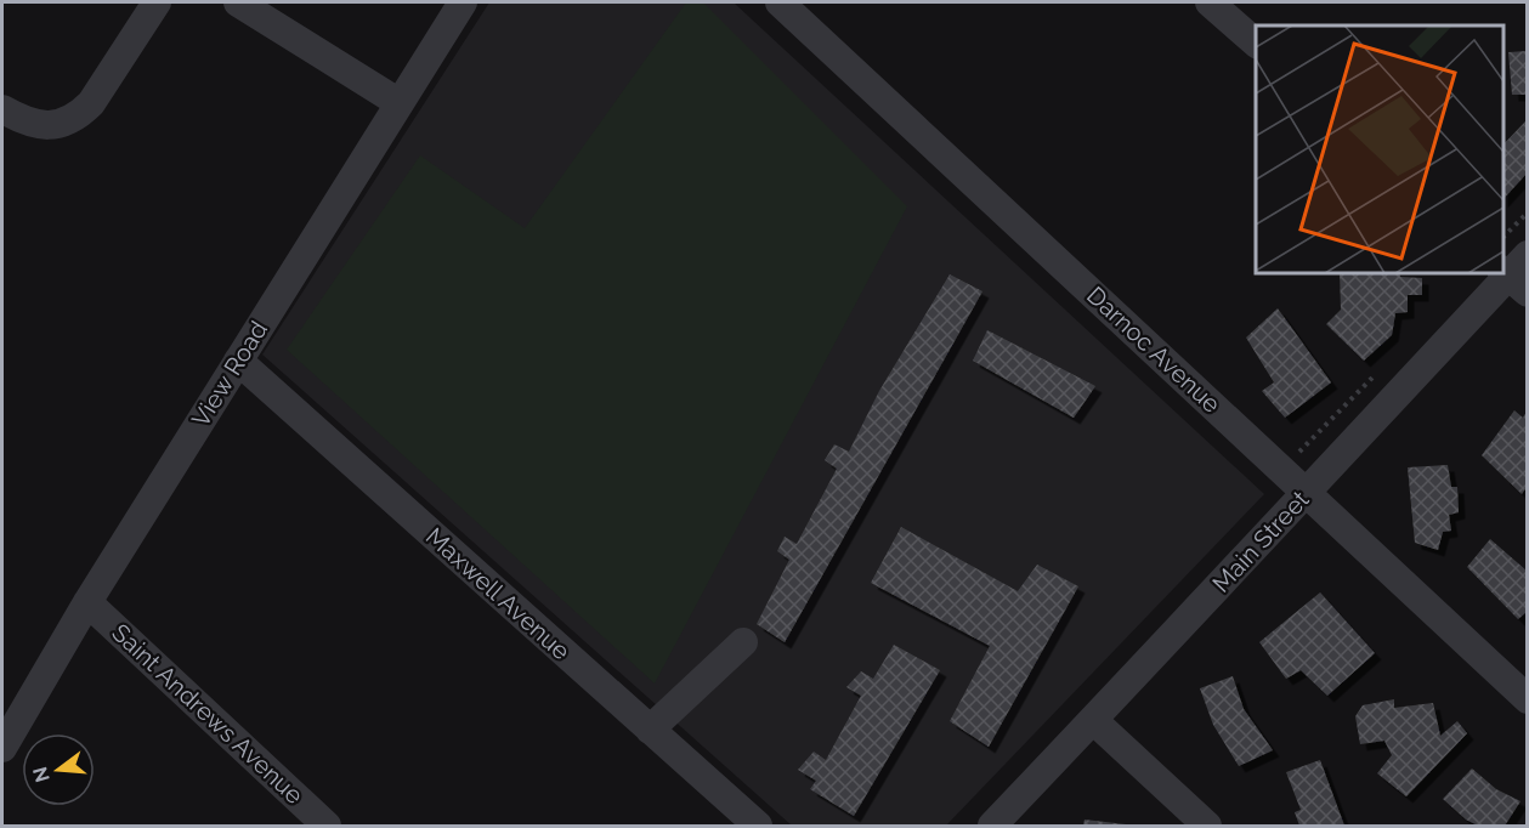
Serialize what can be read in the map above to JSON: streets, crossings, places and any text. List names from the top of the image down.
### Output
{
  "streets": {
    "street": [
      "Darnoc Avenue",
      "View Road",
      "Main Street",
      "Maxwell Avenue",
      "Saint Andrews Avenue"
    ]
  },
  "crossings": [
    ["Darnoc Avenue", "Main Street"],
    ["View Road", "Maxwell Avenue"],
    ["View Road", "Saint Andrews Avenue"]
  ],
  "north": "left"
}
